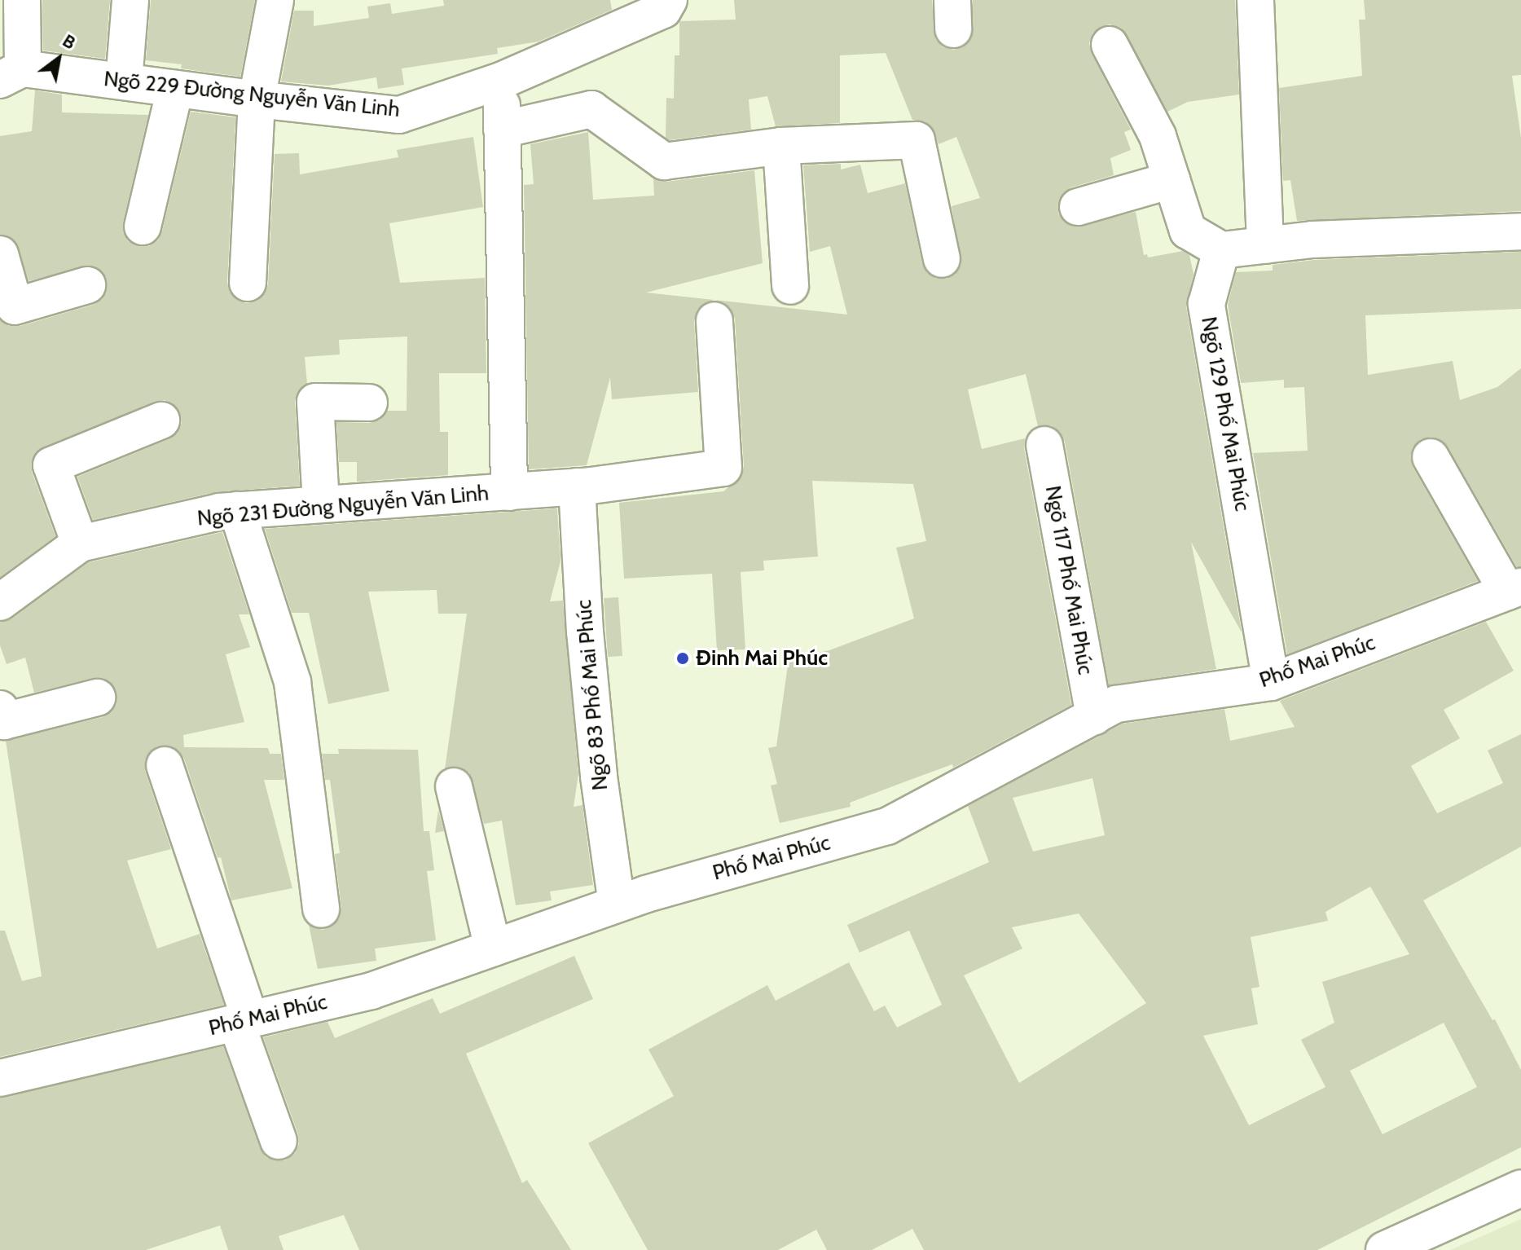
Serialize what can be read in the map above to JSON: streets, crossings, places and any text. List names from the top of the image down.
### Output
{
  "streets": {
    "street": [
      "Ngõ 229 Đường Nguyễn Văn Linh",
      "Ngõ 129 Phố Mai Phúc",
      "Ngõ 231 Đường Nguyễn Văn Linh",
      "Ngõ 117 Phố Mai Phúc",
      "Phố Mai Phúc",
      "Ngõ 83 Phố Mai Phúc"
    ]
  },
  "crossings": [
    ["Ngõ 129 Phố Mai Phúc", "Phố Mai Phúc"],
    ["Ngõ 231 Đường Nguyễn Văn Linh", "Ngõ 83 Phố Mai Phúc"],
    ["Ngõ 117 Phố Mai Phúc", "Phố Mai Phúc"],
    ["Phố Mai Phúc", "Ngõ 83 Phố Mai Phúc"]
  ],
  "places": ["Đinh Mai Phúc"],
  "north": "top right"
}
